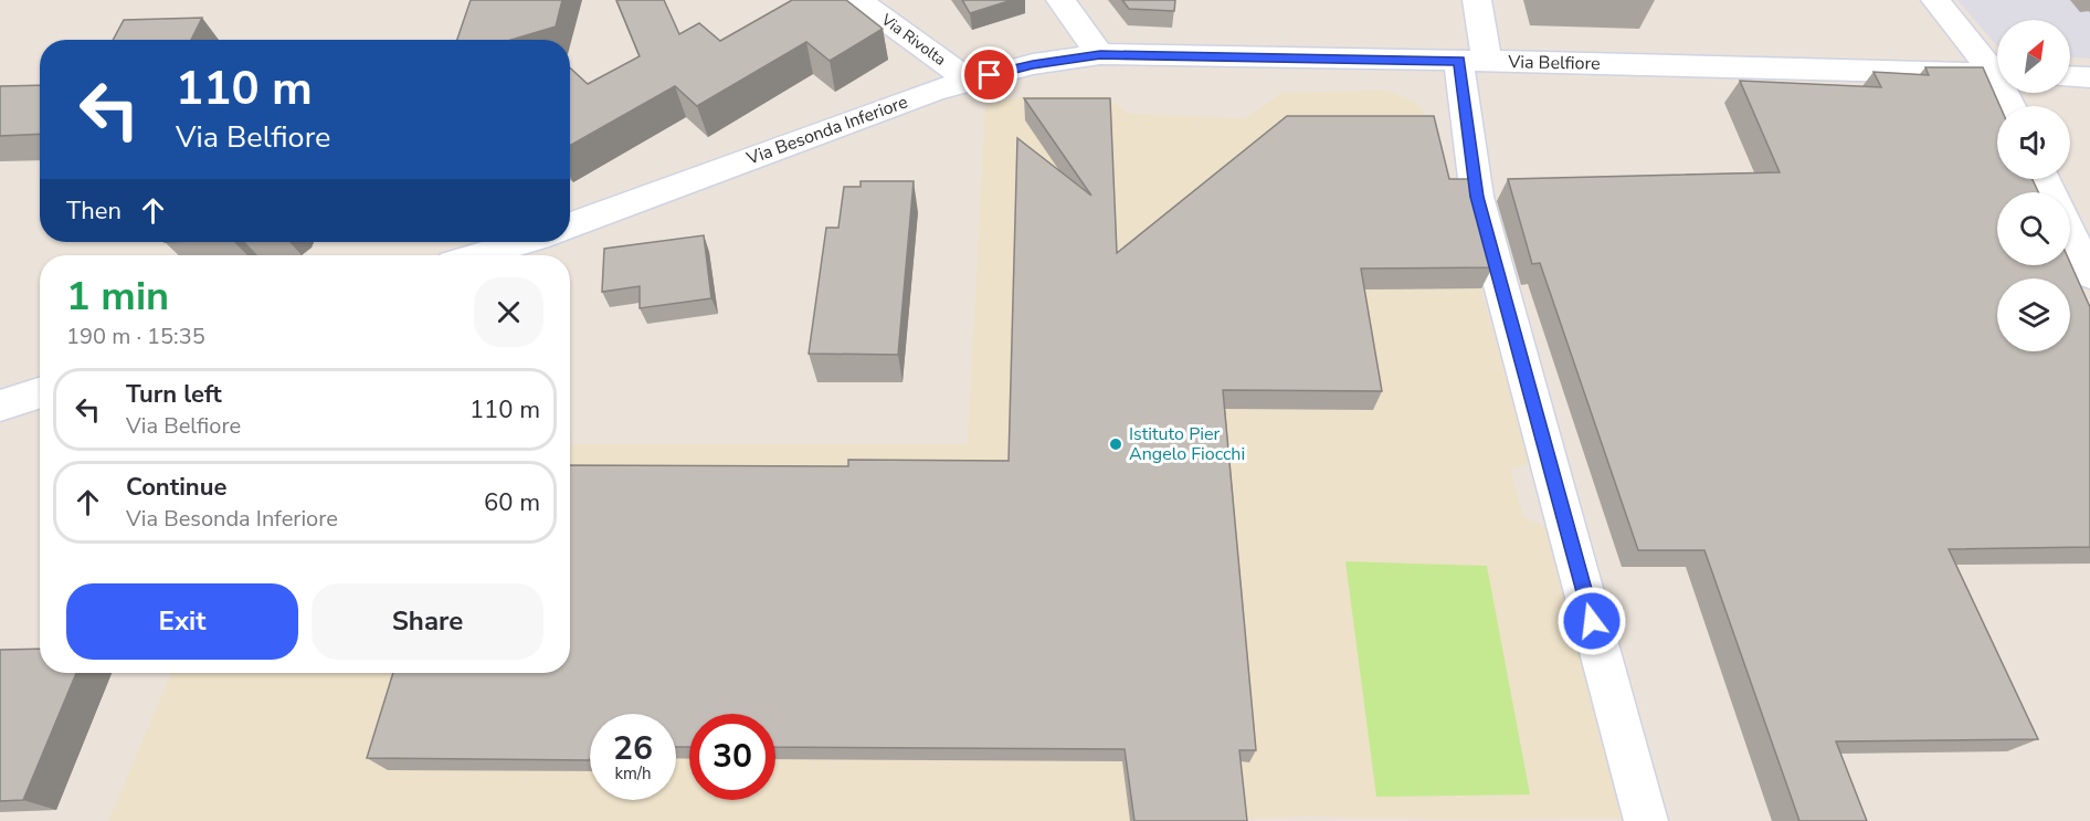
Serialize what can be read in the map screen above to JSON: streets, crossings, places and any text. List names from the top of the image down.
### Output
{
  "streets": {
    "street": ["Via Rivolta", "Via Belfiore", "Via Besonda Inferiore"]
  },
  "crossings": [
    ["Via Rivolta", "Via Besonda Inferiore"],
    ["Via Belfiore", "Via Besonda Inferiore"]
  ],
  "places": ["Istituto Pier Angelo Fiocchi"],
  "north": "top right",
  "page": {
    "turn": ["110 m", "Via Belfiore"],
    "then": "Then",
    "heading": ["1 min", "190 m · 15:35"],
    "list": [
      {
        "name": "Turn left",
        "note": "Via Belfiore",
        "value": "110 m"
      },
      {
        "name": "Continue",
        "note": "Via Besonda Inferiore",
        "value": "60 m"
      }
    ],
    "buttons": ["Exit", "Share"],
    "speed": "26 km/h",
    "limit": "30"
  }
}
